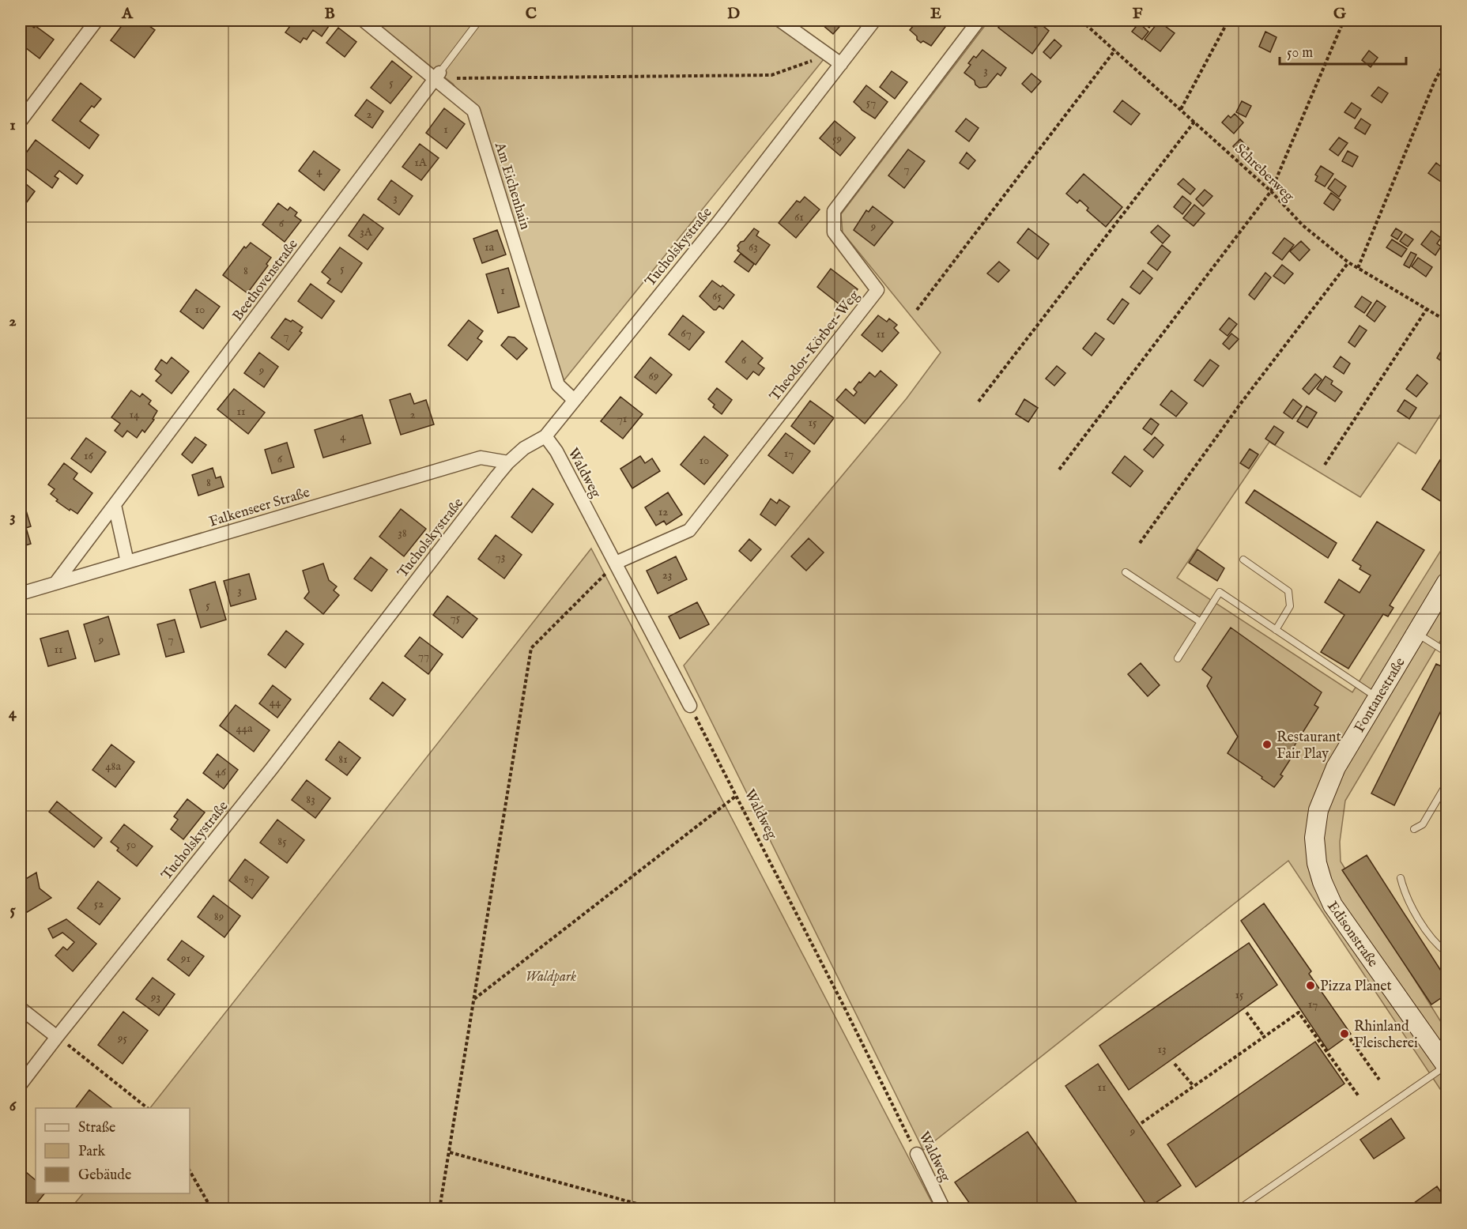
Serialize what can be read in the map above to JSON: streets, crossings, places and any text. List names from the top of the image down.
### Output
{
  "streets": {
    "street": [
      "Am Eichenhain",
      "Tucholskystraße",
      "Beethovenstraße",
      "Theodor-Körber-Weg",
      "Waldweg",
      "Falkenseer Straße",
      "Fontanestraße",
      "Edisonstraße"
    ],
    "path": ["Schreberweg"]
  },
  "crossings": [
    ["Am Eichenhain", "Tucholskystraße"],
    ["Am Eichenhain", "Beethovenstraße"],
    ["Tucholskystraße", "Waldweg"],
    ["Tucholskystraße", "Falkenseer Straße"],
    ["Beethovenstraße", "Falkenseer Straße"],
    ["Theodor-Körber-Weg", "Waldweg"],
    ["Fontanestraße", "Edisonstraße"]
  ],
  "parks": ["Waldpark"],
  "places": ["Restaurant Fair Play", "Pizza Planet", "Rhinland Fleischerei"],
  "house_numbers": [
    "3",
    "5",
    "57",
    "2",
    "1",
    "59",
    "1A",
    "7",
    "4",
    "3",
    "61",
    "6",
    "9",
    "3A",
    "1a",
    "63",
    "5",
    "8",
    "1",
    "65",
    "10",
    "67",
    "11",
    "7",
    "6",
    "9",
    "69",
    "11",
    "14",
    "2",
    "71",
    "15",
    "4",
    "17",
    "16",
    "6",
    "10",
    "8",
    "12",
    "38",
    "73",
    "23",
    "3",
    "5",
    "75",
    "7",
    "9",
    "11",
    "77",
    "44",
    "44a",
    "81",
    "48a",
    "46",
    "83",
    "85",
    "50",
    "87",
    "52",
    "89",
    "91",
    "15",
    "93",
    "17",
    "95",
    "13",
    "11",
    "9"
  ],
  "legend": ["Straße", "Park", "Gebäude"],
  "scale_bar": "50 m",
  "grid": {
    "columns": [
      "A",
      "B",
      "C",
      "D",
      "E",
      "F",
      "G"
    ],
    "rows": [
      "1",
      "2",
      "3",
      "4",
      "5",
      "6"
    ]
  }
}
